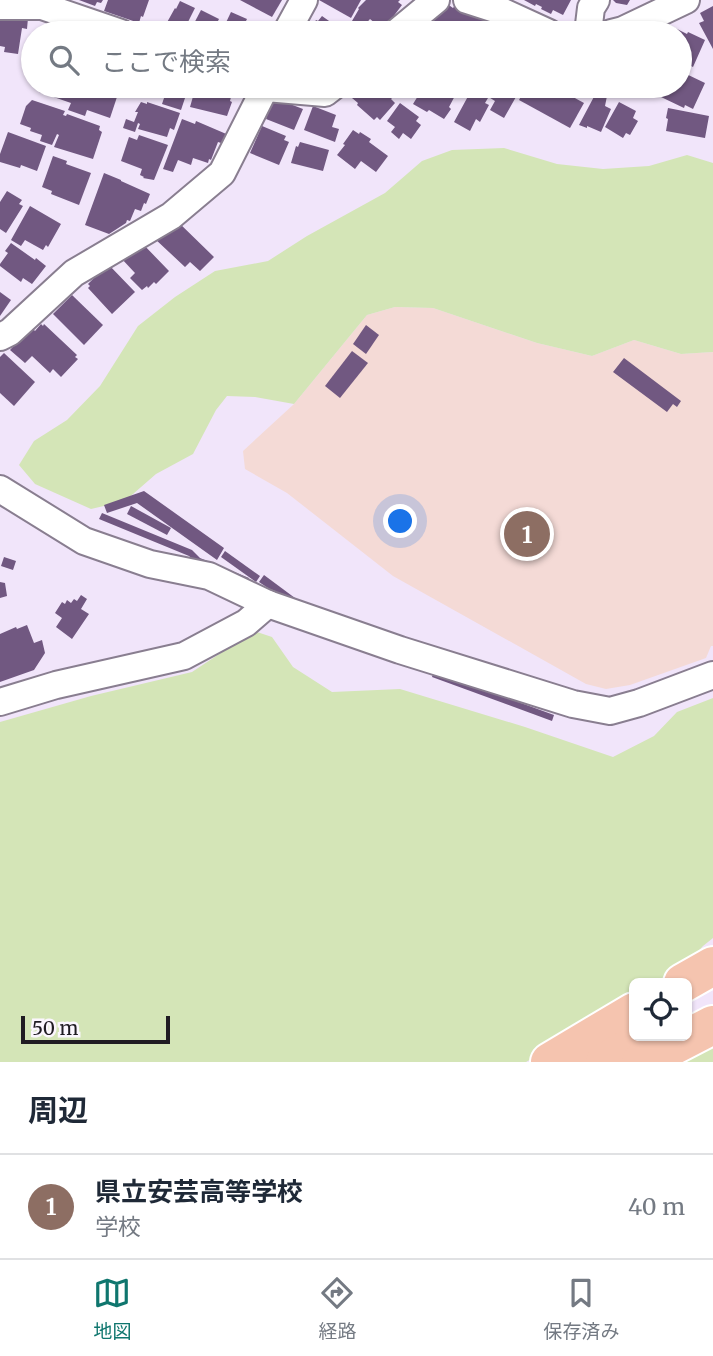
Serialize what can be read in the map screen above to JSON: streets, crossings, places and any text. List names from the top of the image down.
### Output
{
  "scale_bar": "50 m",
  "page": {
    "search": "ここで検索",
    "pins": "1",
    "scale": "50 m",
    "heading": "周辺",
    "list": [
      {
        "mark": "1",
        "name": "県立安芸高等学校",
        "note": "学校",
        "value": "40 m"
      }
    ],
    "nav": ["地図", "経路", "保存済み"]
  }
}
